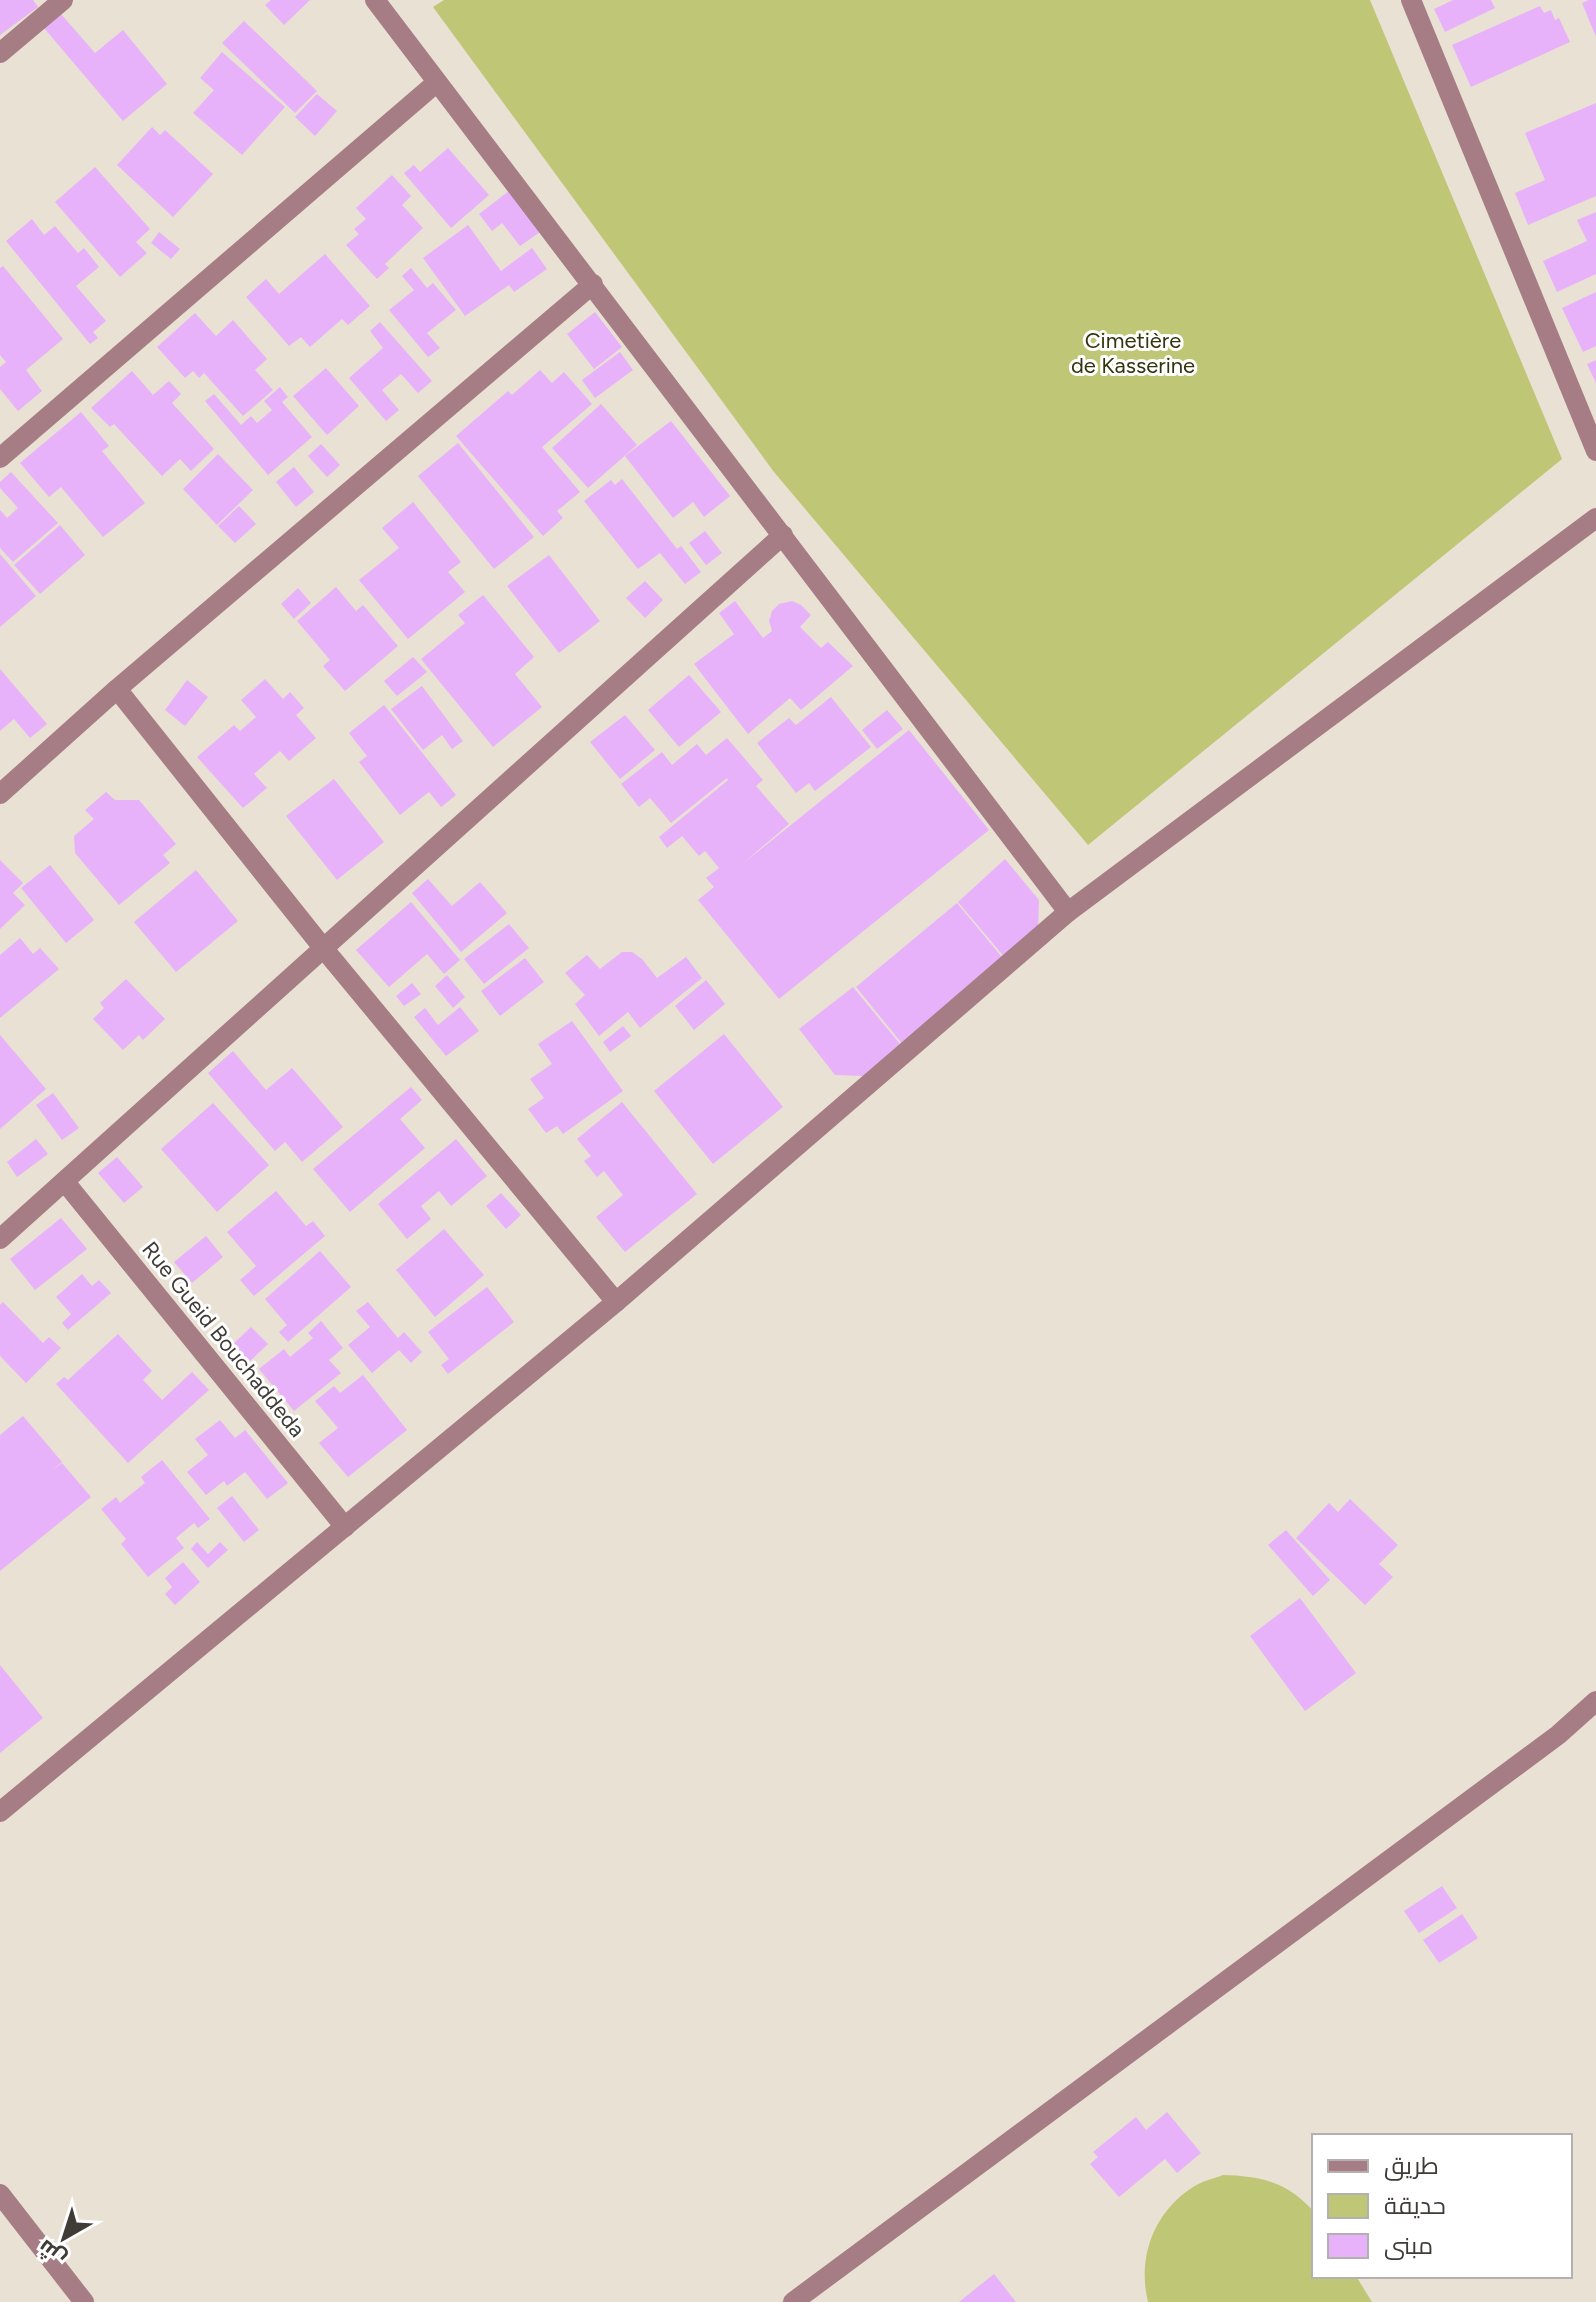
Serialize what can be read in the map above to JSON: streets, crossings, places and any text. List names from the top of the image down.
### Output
{
  "streets": {
    "street": ["Rue Gueid Bouchaddeda"]
  },
  "parks": ["Cimetière de Kasserine"],
  "legend": ["طريق", "حديقة", "مبنى"],
  "north": "bottom left"
}
